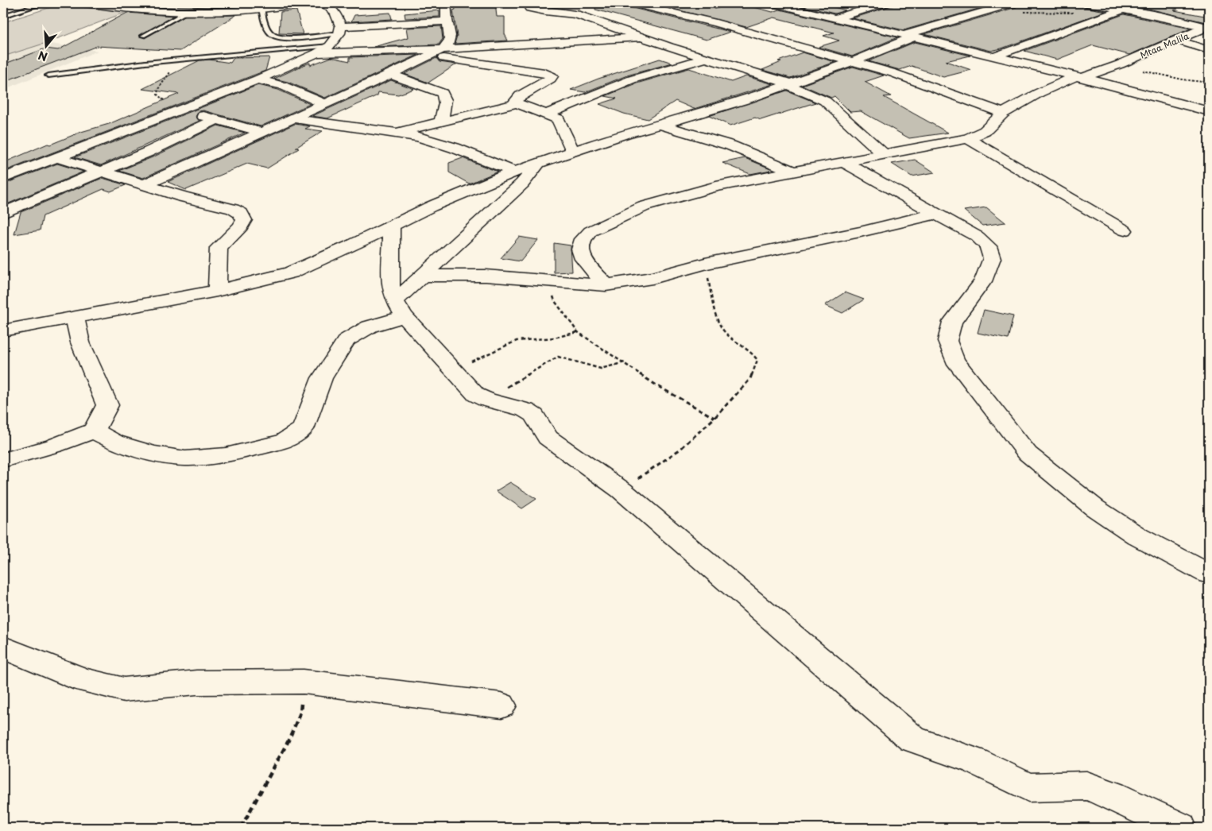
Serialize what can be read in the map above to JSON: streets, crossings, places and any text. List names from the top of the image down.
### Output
{
  "streets": {
    "street": ["Mtaa Malila"]
  },
  "north": "bottom"
}
